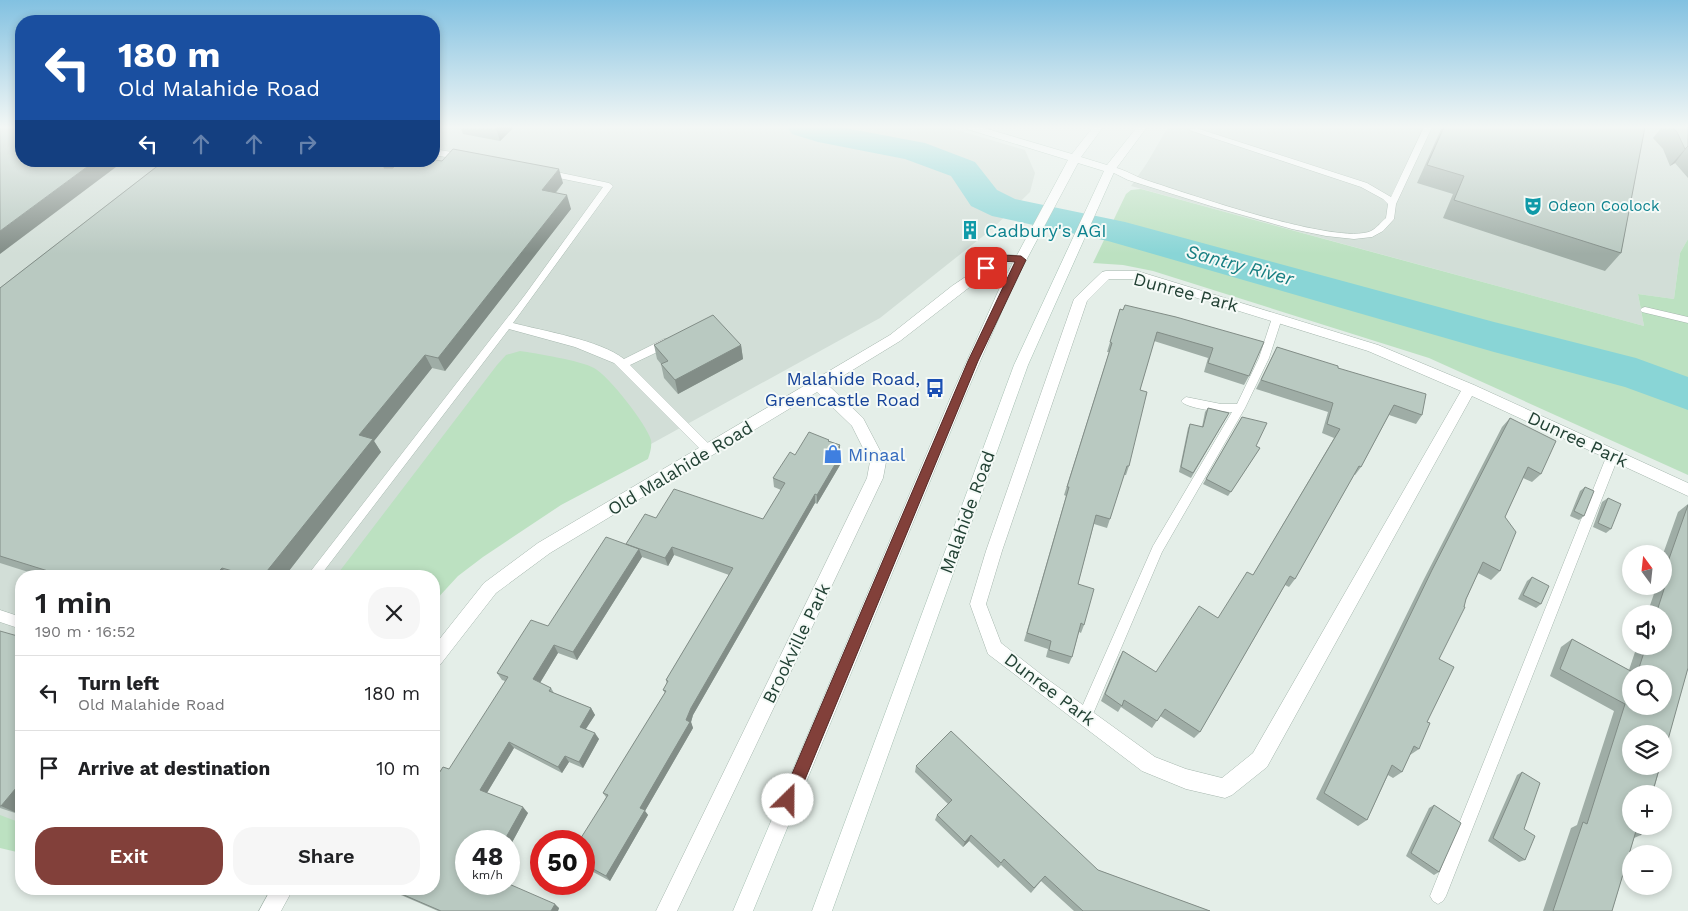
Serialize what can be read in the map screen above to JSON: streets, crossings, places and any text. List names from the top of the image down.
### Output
{
  "streets": {
    "street": [
      "Dunree Park",
      "Old Malahide Road",
      "Malahide Road",
      "Brookville Park"
    ]
  },
  "crossings": [
    ["Old Malahide Road", "Brookville Park"]
  ],
  "water": ["Santry River"],
  "places": {
    "theatre": ["Odeon Coolock"],
    "building": ["Cadbury's AGI"],
    "bus stop": ["Malahide Road, Greencastle Road"],
    "shop": ["Minaal"]
  },
  "north": "top",
  "page": {
    "turn": ["180 m", "Old Malahide Road"],
    "map_buttons": ["+", "−"],
    "heading": ["1 min", "190 m · 16:52"],
    "list": [
      {
        "name": "Turn left",
        "note": "Old Malahide Road",
        "value": "180 m"
      },
      {
        "name": "Arrive at destination",
        "value": "10 m"
      }
    ],
    "buttons": ["Exit", "Share"],
    "speed": "48 km/h",
    "limit": "50"
  }
}
